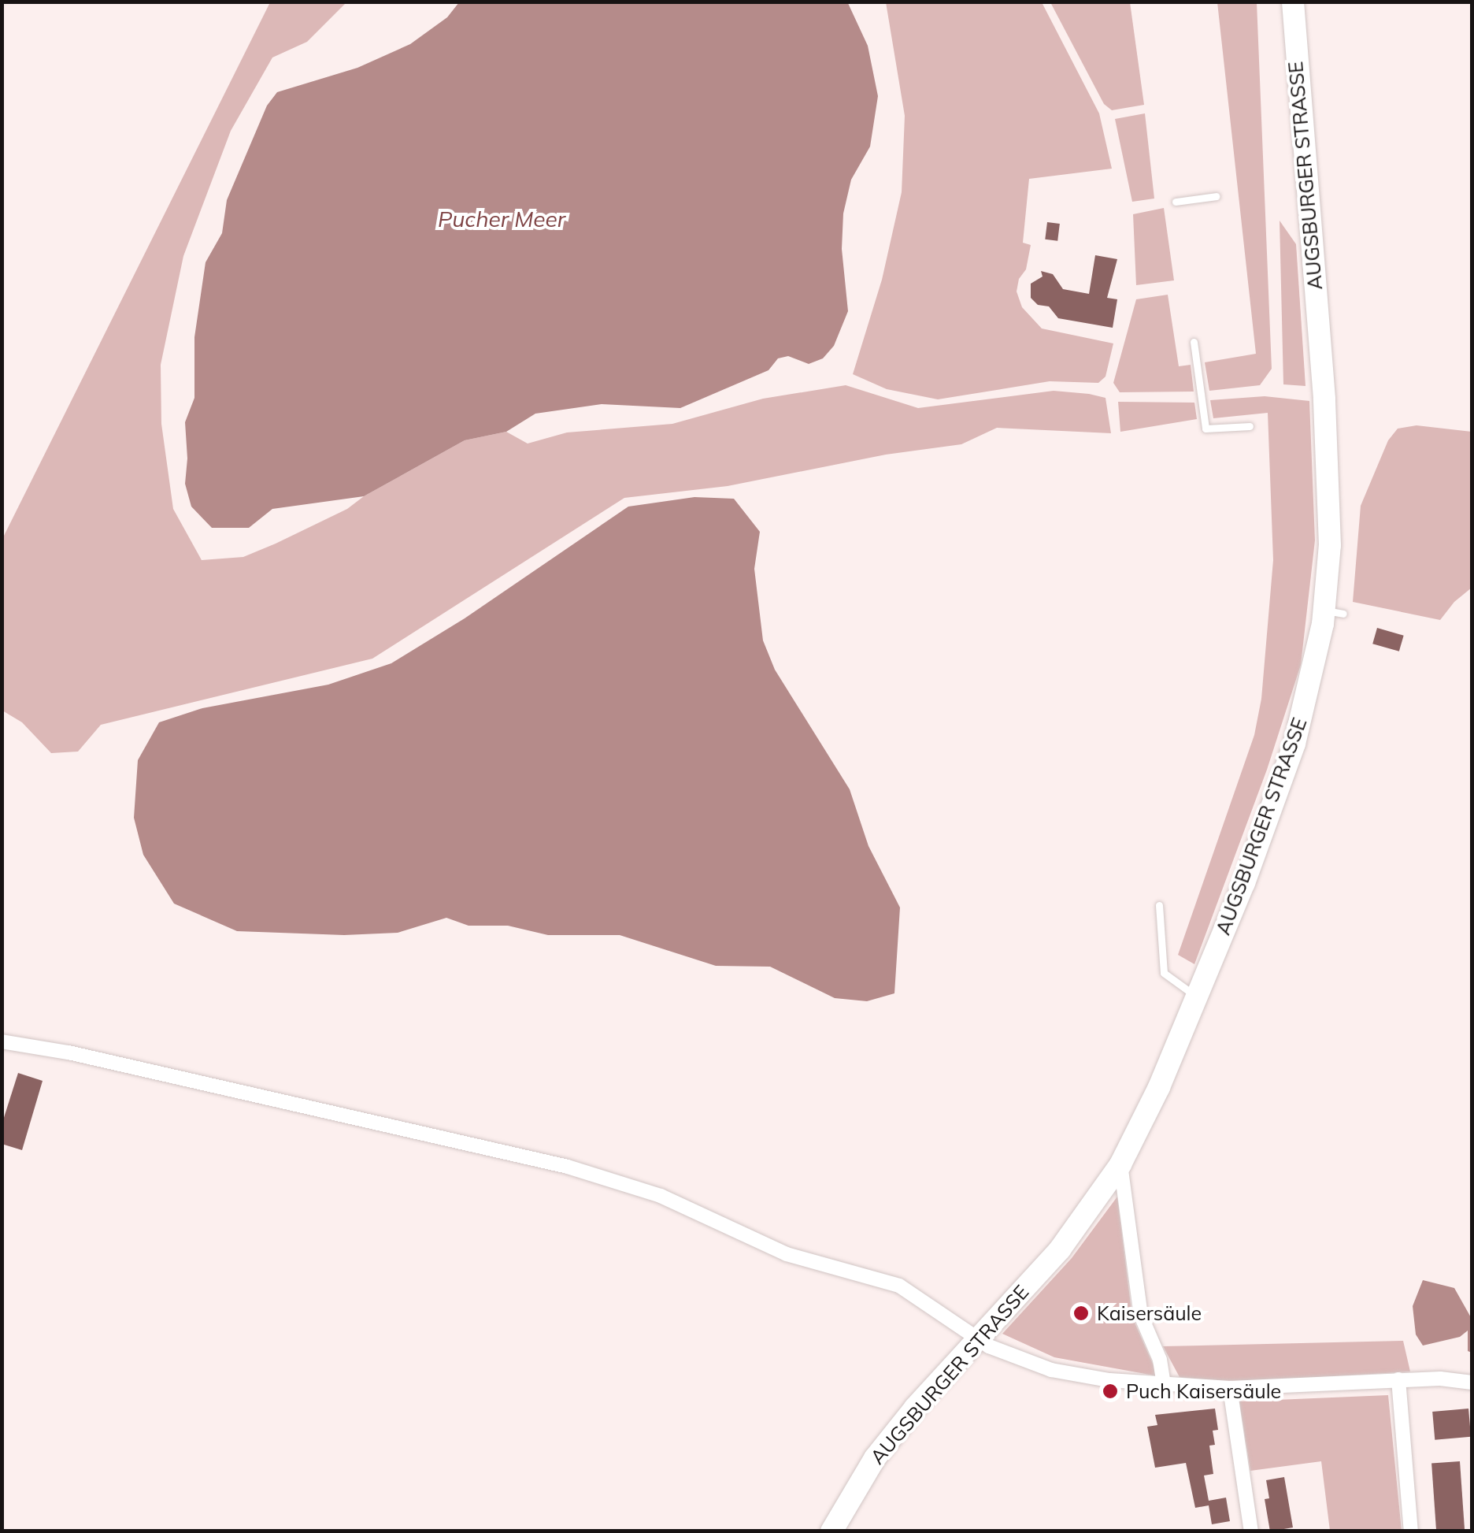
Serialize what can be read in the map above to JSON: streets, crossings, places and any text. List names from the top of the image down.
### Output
{
  "streets": {
    "main road": ["AUGSBURGER STRASSE"]
  },
  "water": ["Pucher Meer"],
  "places": ["Kaisersäule", "Puch Kaisersäule"]
}
